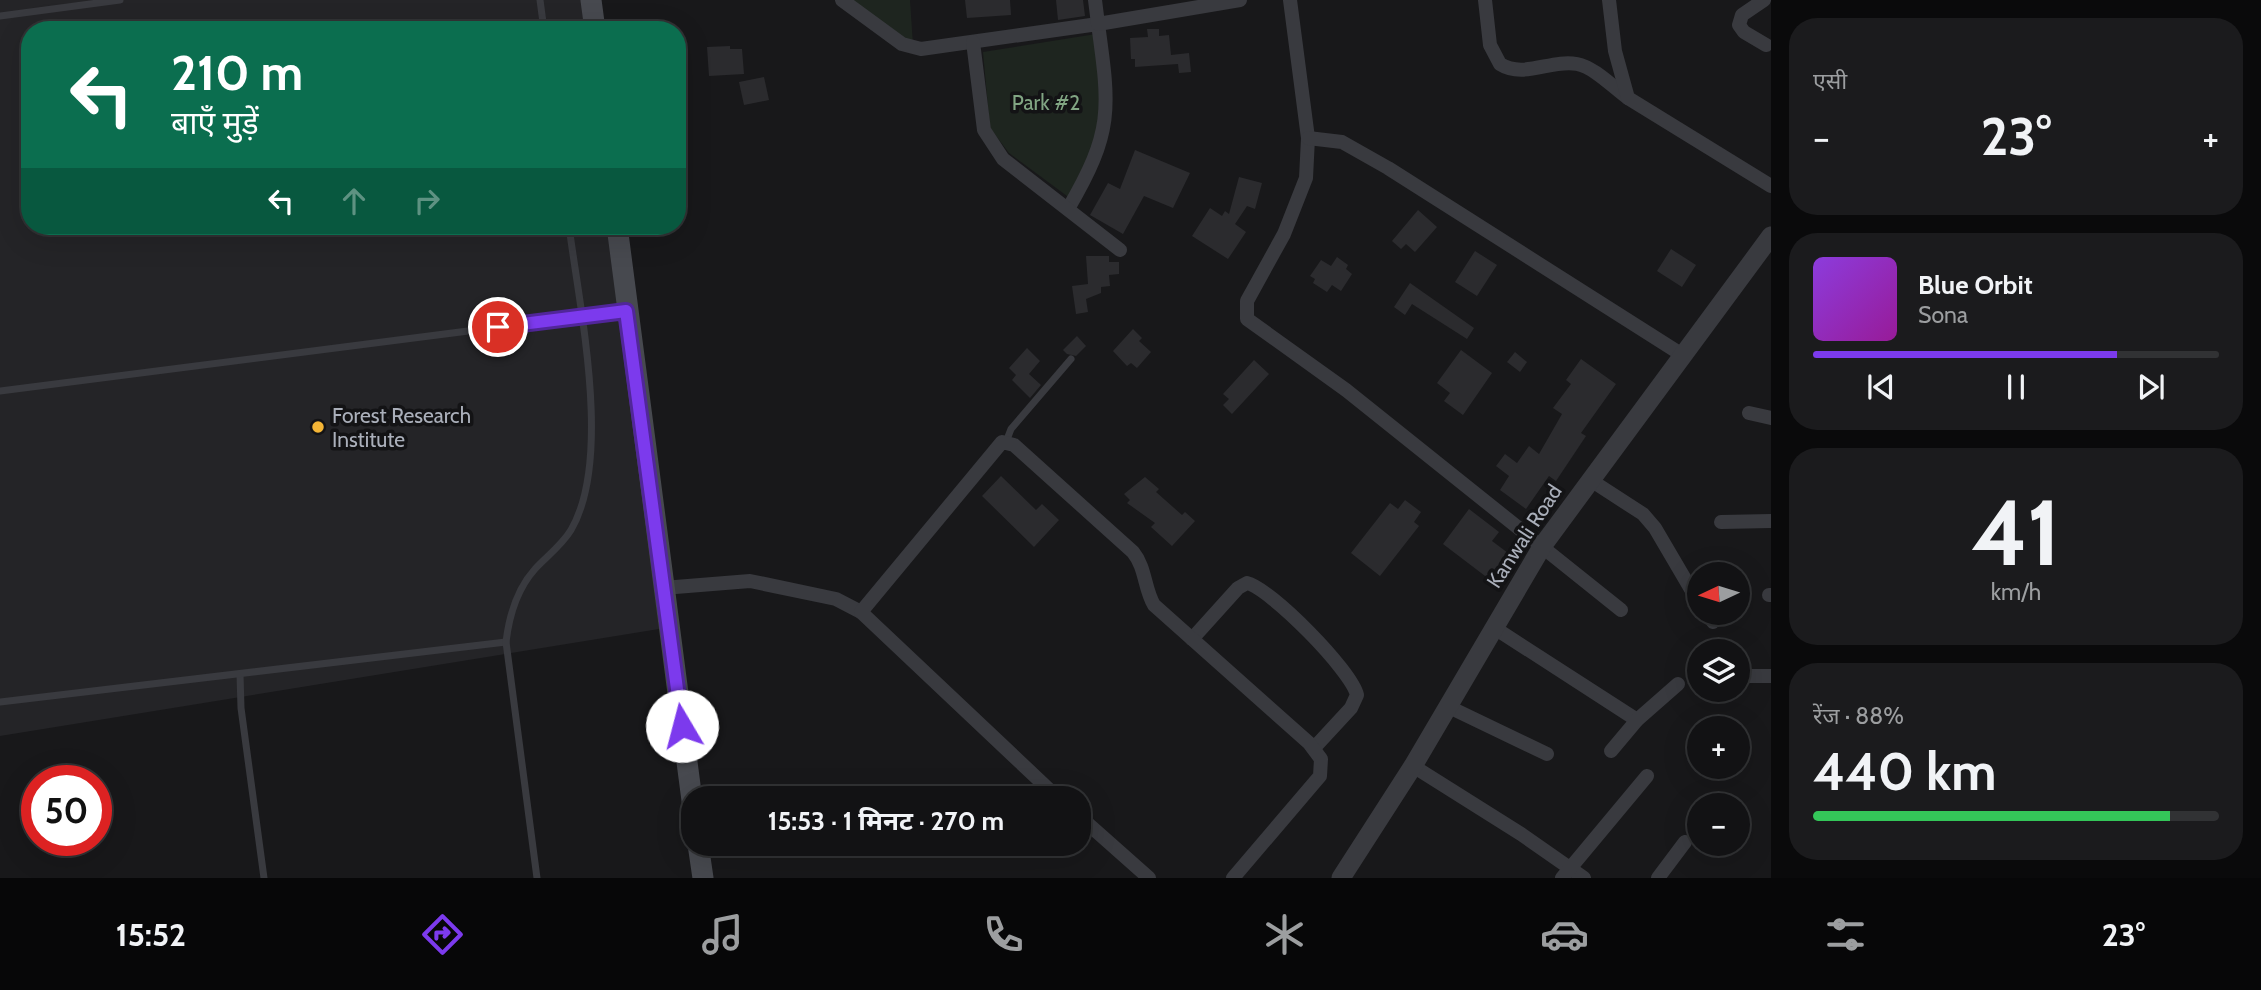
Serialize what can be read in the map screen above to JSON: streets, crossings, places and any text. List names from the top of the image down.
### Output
{
  "streets": {
    "street": ["Kanwali Road"]
  },
  "parks": ["Park #2"],
  "places": ["Forest Research Institute"],
  "north": "left",
  "page": {
    "tile": [
      "एसी",
      ["41", "km/h"],
      ["रेंज · 88%", "440 km"]
    ],
    "turn": ["210 m", "बाएँ मुड़ें"],
    "heat": ["−", "23°", "+"],
    "song": ["Blue Orbit", "Sona"],
    "map_buttons": ["+", "−"],
    "limit": "50",
    "trip": "15:53 · 1 मिनट · 270 m",
    "tabs": ["15:52", "23°"]
  }
}
